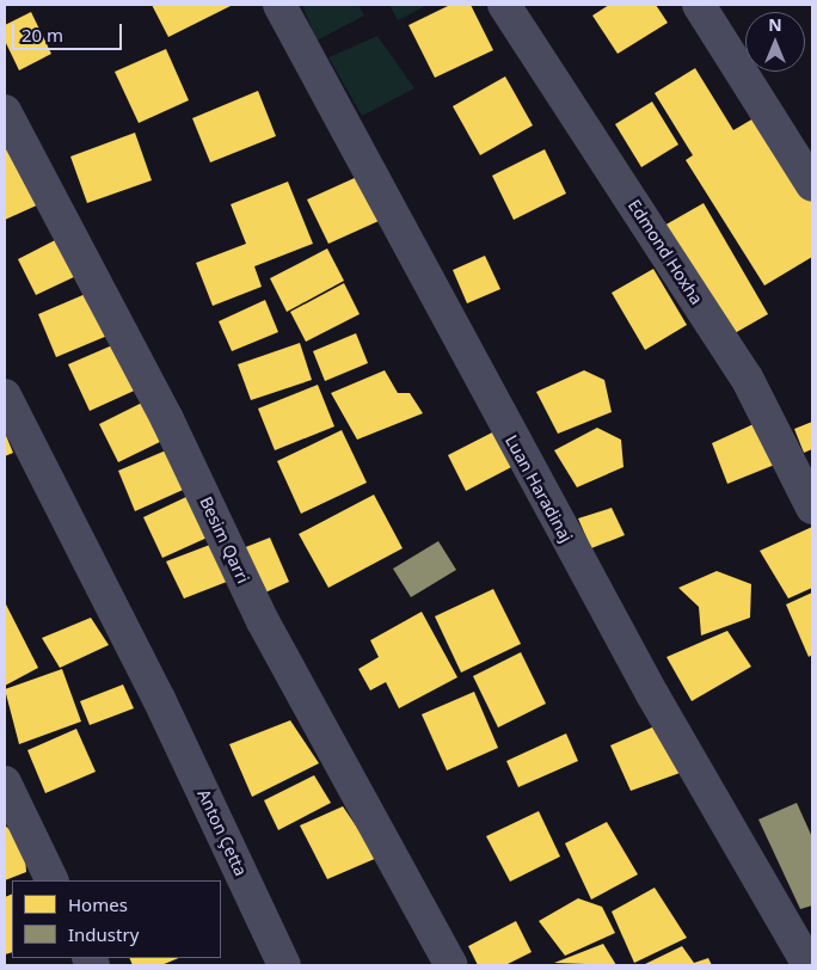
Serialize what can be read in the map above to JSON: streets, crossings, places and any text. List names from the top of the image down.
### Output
{
  "streets": {
    "street": [
      "Edmond Hoxha",
      "Luan Haradinaj",
      "Besim Qarri",
      "Anton Çetta"
    ]
  },
  "legend": ["Homes", "Industry"],
  "scale_bar": "20 m",
  "north": "top"
}
